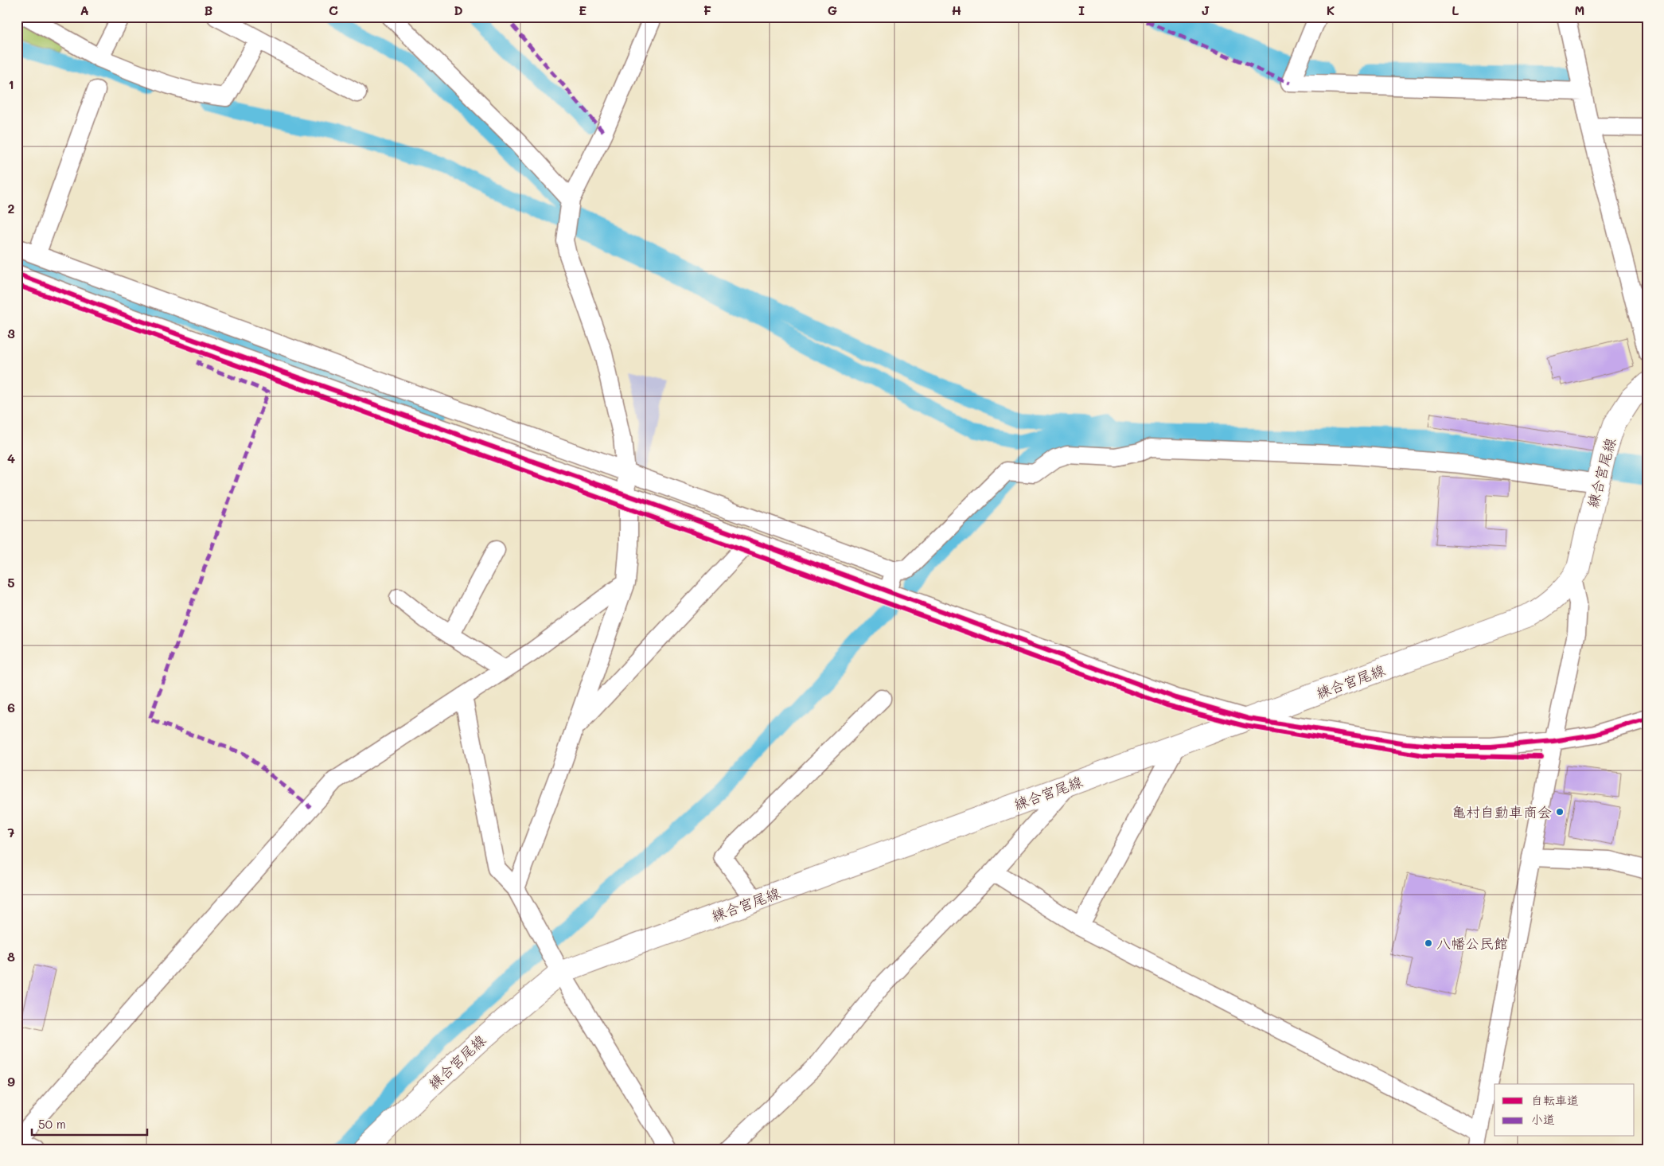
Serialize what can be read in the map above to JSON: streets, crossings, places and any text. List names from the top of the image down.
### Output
{
  "streets": {
    "main road": ["練合宮尾線"]
  },
  "places": ["亀村自動車商会", "八幡公民館"],
  "legend": ["自転車道", "小道"],
  "scale_bar": "50 m",
  "grid": {
    "columns": [
      "A",
      "B",
      "C",
      "D",
      "E",
      "F",
      "G",
      "H",
      "I",
      "J",
      "K",
      "L",
      "M"
    ],
    "rows": [
      "1",
      "2",
      "3",
      "4",
      "5",
      "6",
      "7",
      "8",
      "9"
    ]
  }
}
